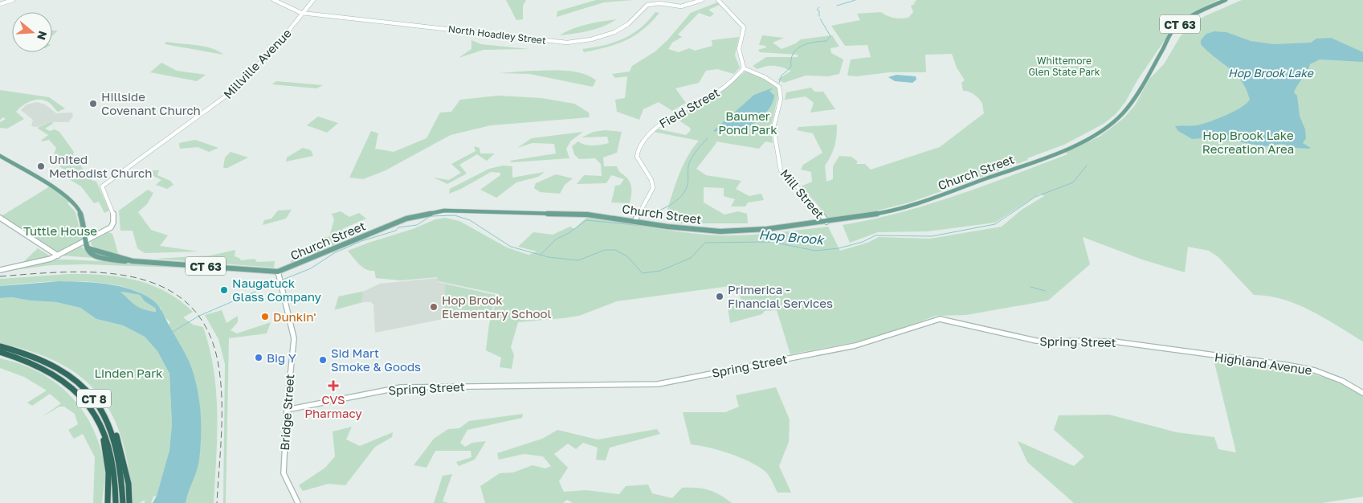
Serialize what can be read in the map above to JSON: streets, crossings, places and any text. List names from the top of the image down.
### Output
{
  "streets": {
    "highway": ["CT 8"],
    "main road": ["CT 63", "Church Street"],
    "street": [
      "North Hoadley Street",
      "Millville Avenue",
      "Field Street",
      "Mill Street",
      "Spring Street",
      "Highland Avenue",
      "Bridge Street"
    ]
  },
  "crossings": [
    ["North Hoadley Street", "Millville Avenue"],
    ["Millville Avenue", "Church Street"],
    ["Field Street", "Church Street"],
    ["Field Street", "Mill Street"],
    ["Church Street", "Mill Street"],
    ["Church Street", "Bridge Street"],
    ["Spring Street", "Highland Avenue"],
    ["Spring Street", "Bridge Street"]
  ],
  "water": ["Hop Brook Lake", "Hop Brook"],
  "parks": [
    "Whittemore Glen State Park",
    "Baumer Pond Park",
    "Hop Brook Lake Recreation Area",
    "Tuttle House",
    "Linden Park"
  ],
  "places": {
    "other": [
      "Hillside Covenant Church",
      "United Methodist Church",
      "Naugatuck Glass Company",
      "Primerica - Financial Services",
      "Hop Brook Elementary School",
      "Dunkin'",
      "Big Y",
      "Sid Mart Smoke & Goods"
    ],
    "health": ["CVS Pharmacy"]
  },
  "north": "right"
}
